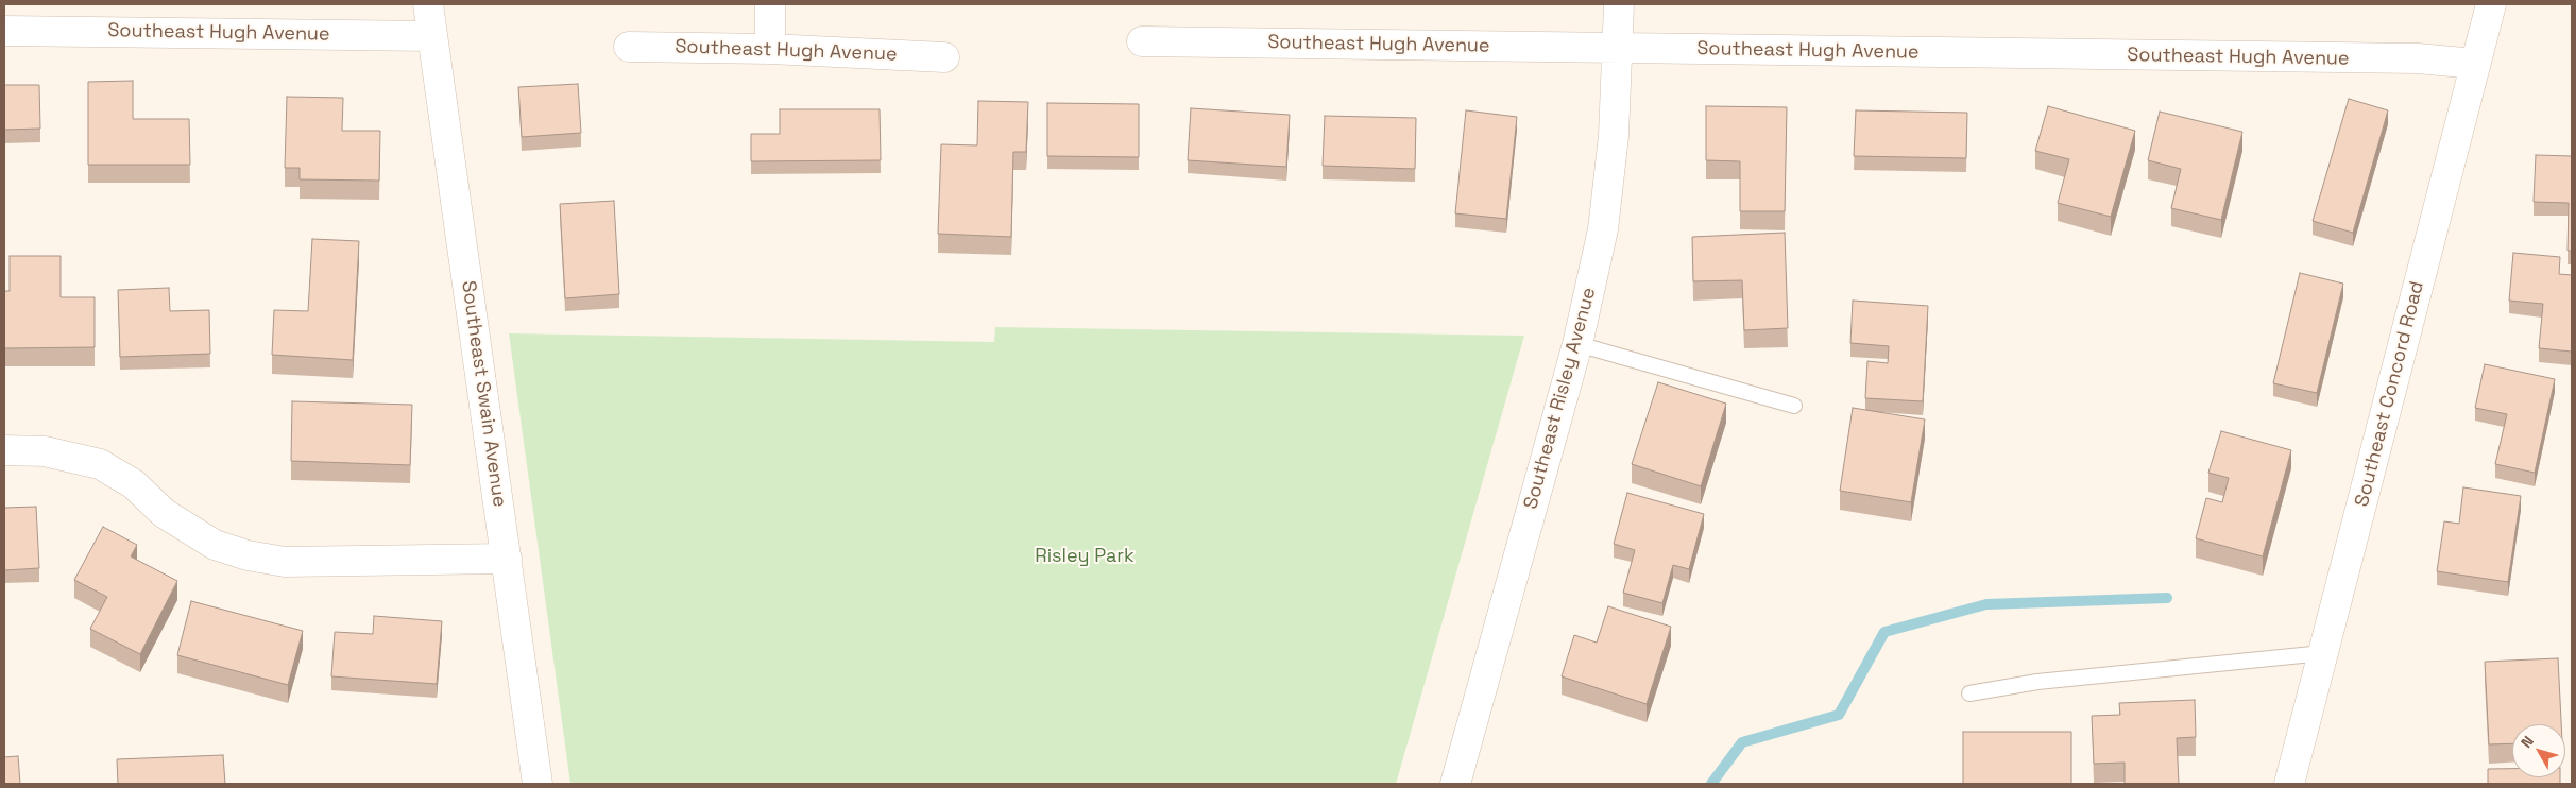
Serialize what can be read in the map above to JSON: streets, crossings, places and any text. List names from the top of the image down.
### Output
{
  "streets": {
    "street": [
      "Southeast Hugh Avenue",
      "Southeast Swain Avenue",
      "Southeast Concord Road",
      "Southeast Risley Avenue"
    ]
  },
  "crossings": [
    ["Southeast Hugh Avenue", "Southeast Swain Avenue"],
    ["Southeast Hugh Avenue", "Southeast Concord Road"],
    ["Southeast Hugh Avenue", "Southeast Risley Avenue"]
  ],
  "parks": ["Risley Park"],
  "north": "top left"
}
